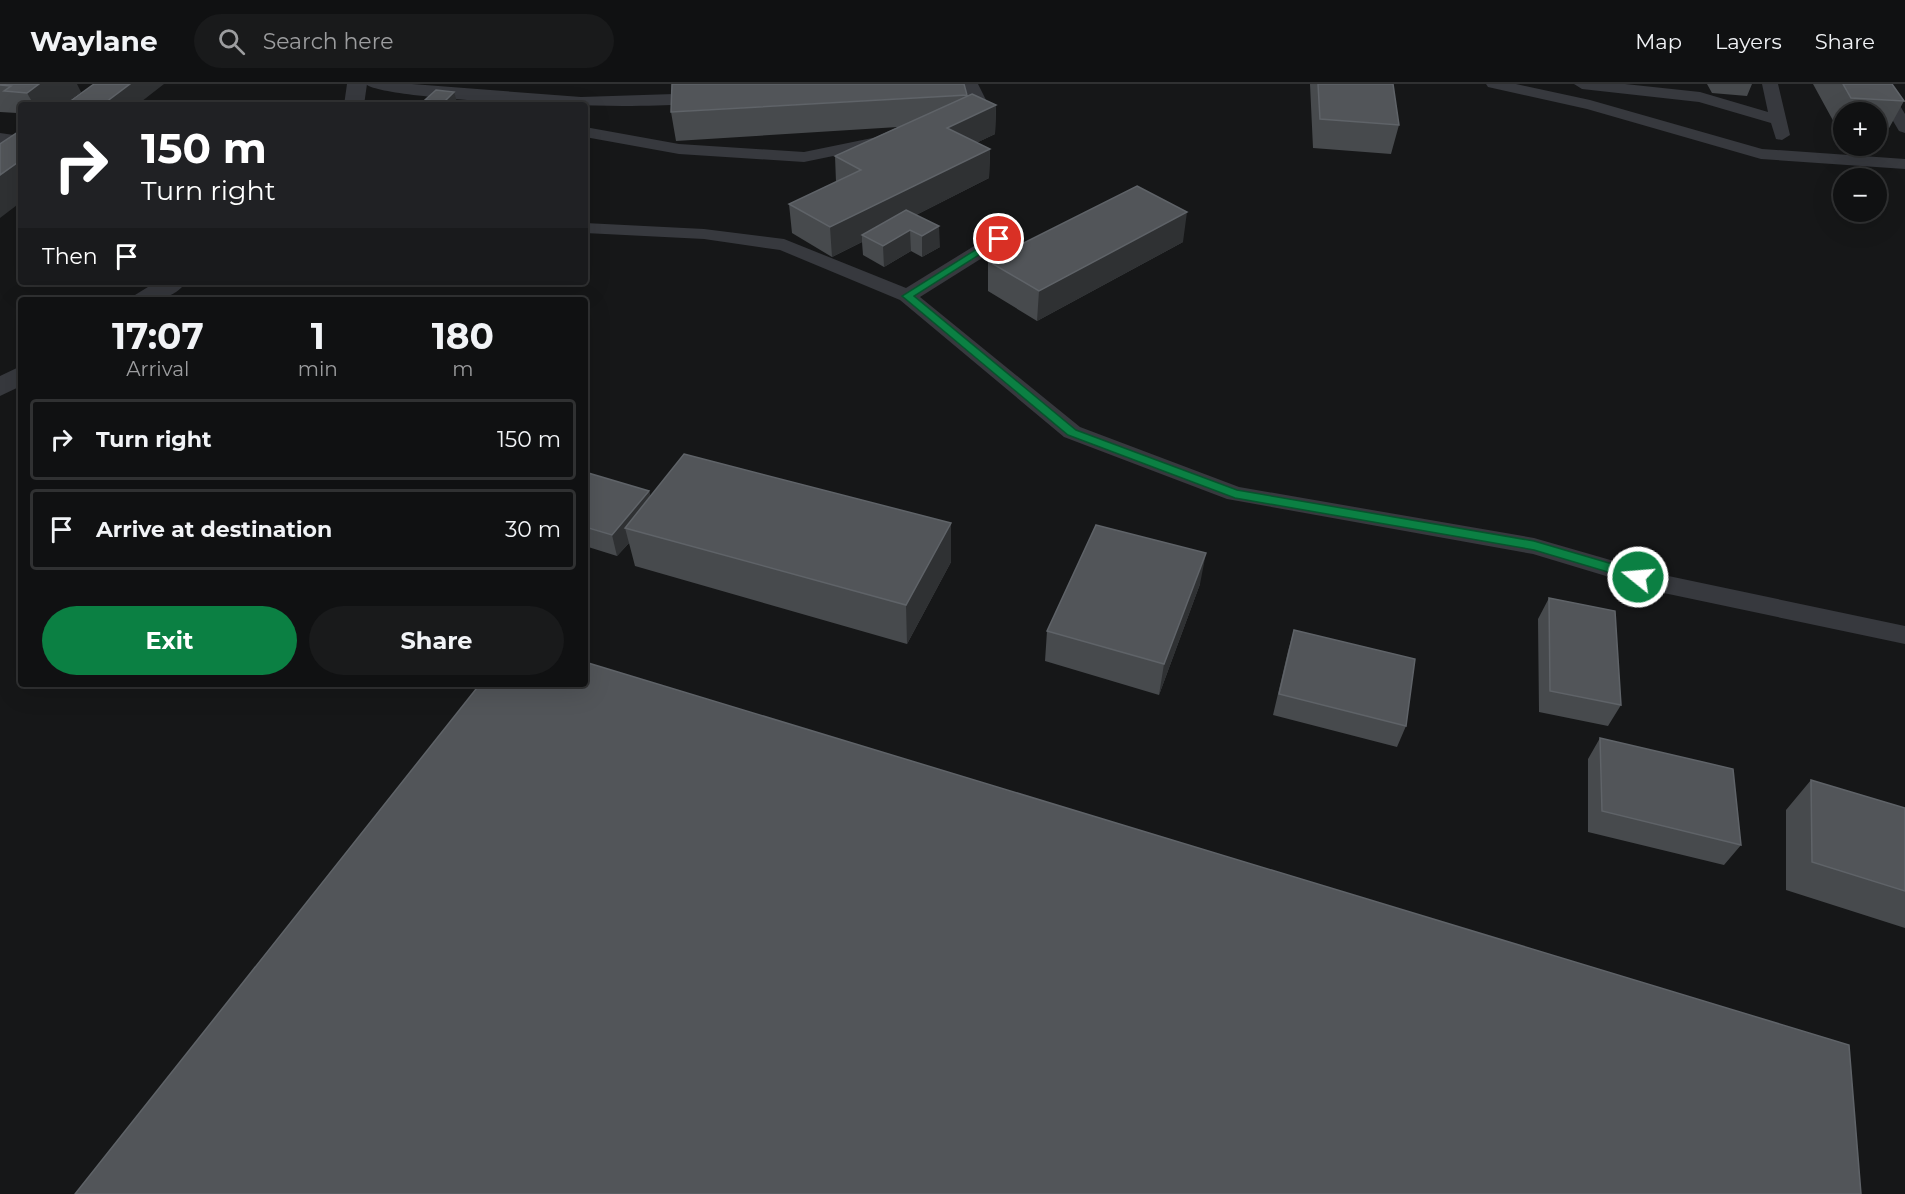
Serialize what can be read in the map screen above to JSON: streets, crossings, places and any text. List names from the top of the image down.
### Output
{
  "page": {
    "header": "Waylane",
    "search": "Search here",
    "nav": ["Map", "Layers", "Share"],
    "map_buttons": ["+", "−"],
    "turn": ["150 m", "Turn right"],
    "then": "Then",
    "eta": [
      "17:07",
      "Arrival",
      "1",
      "min",
      "180",
      "m"
    ],
    "list": [
      {
        "name": "Turn right",
        "value": "150 m"
      },
      {
        "name": "Arrive at destination",
        "value": "30 m"
      }
    ],
    "buttons": ["Exit", "Share"]
  }
}
